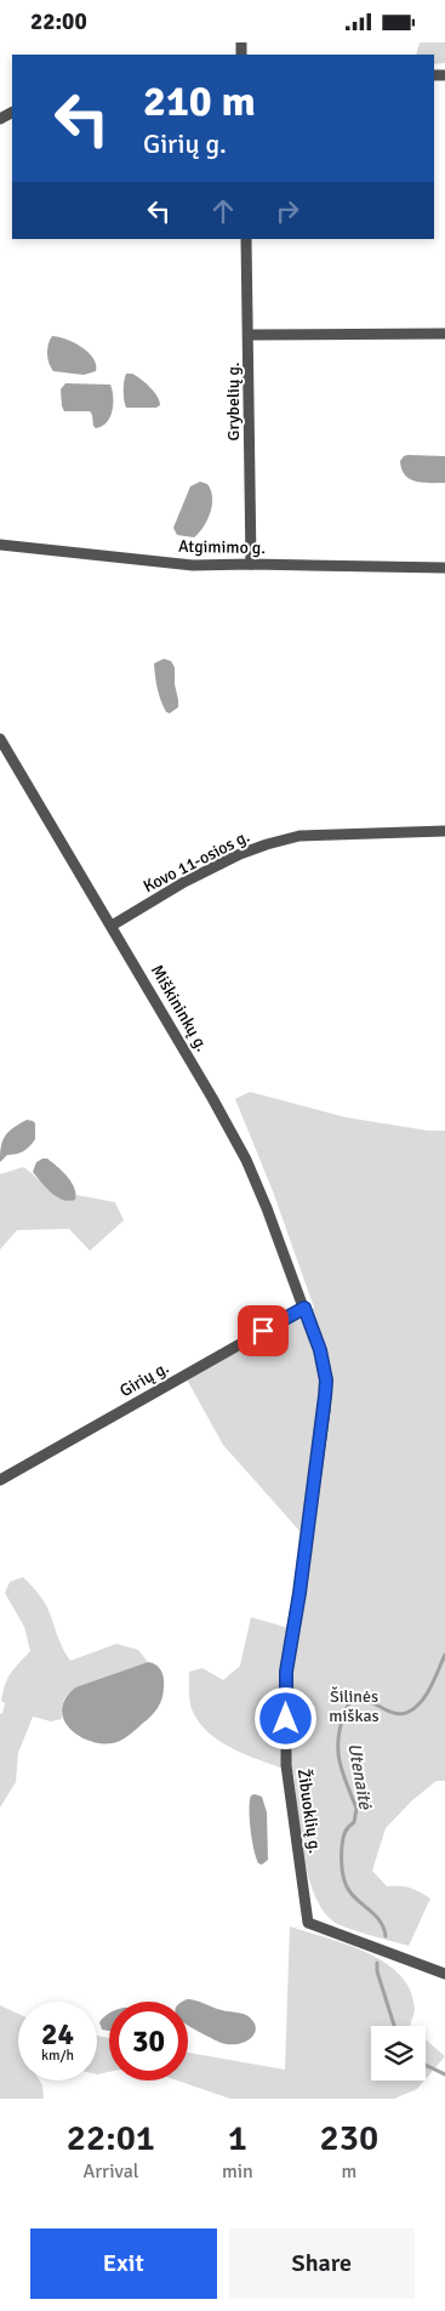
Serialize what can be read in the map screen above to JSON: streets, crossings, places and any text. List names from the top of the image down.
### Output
{
  "streets": {
    "street": [
      "Grybelių g.",
      "Atgimimo g.",
      "Kovo 11-osios g.",
      "Miškininkų g.",
      "Girių g.",
      "Žibuoklių g."
    ]
  },
  "crossings": [
    ["Grybelių g.", "Atgimimo g."],
    ["Kovo 11-osios g.", "Miškininkų g."],
    ["Miškininkų g.", "Girių g."],
    ["Miškininkų g.", "Žibuoklių g."],
    ["Girių g.", "Žibuoklių g."]
  ],
  "water": ["Utenaitė"],
  "parks": ["Šilinės miškas"],
  "page": {
    "status": "22:00",
    "turn": ["210 m", "Girių g."],
    "speed": "24 km/h",
    "limit": "30",
    "eta": [
      "22:01",
      "Arrival",
      "1",
      "min",
      "230",
      "m"
    ],
    "buttons": ["Exit", "Share"]
  }
}
